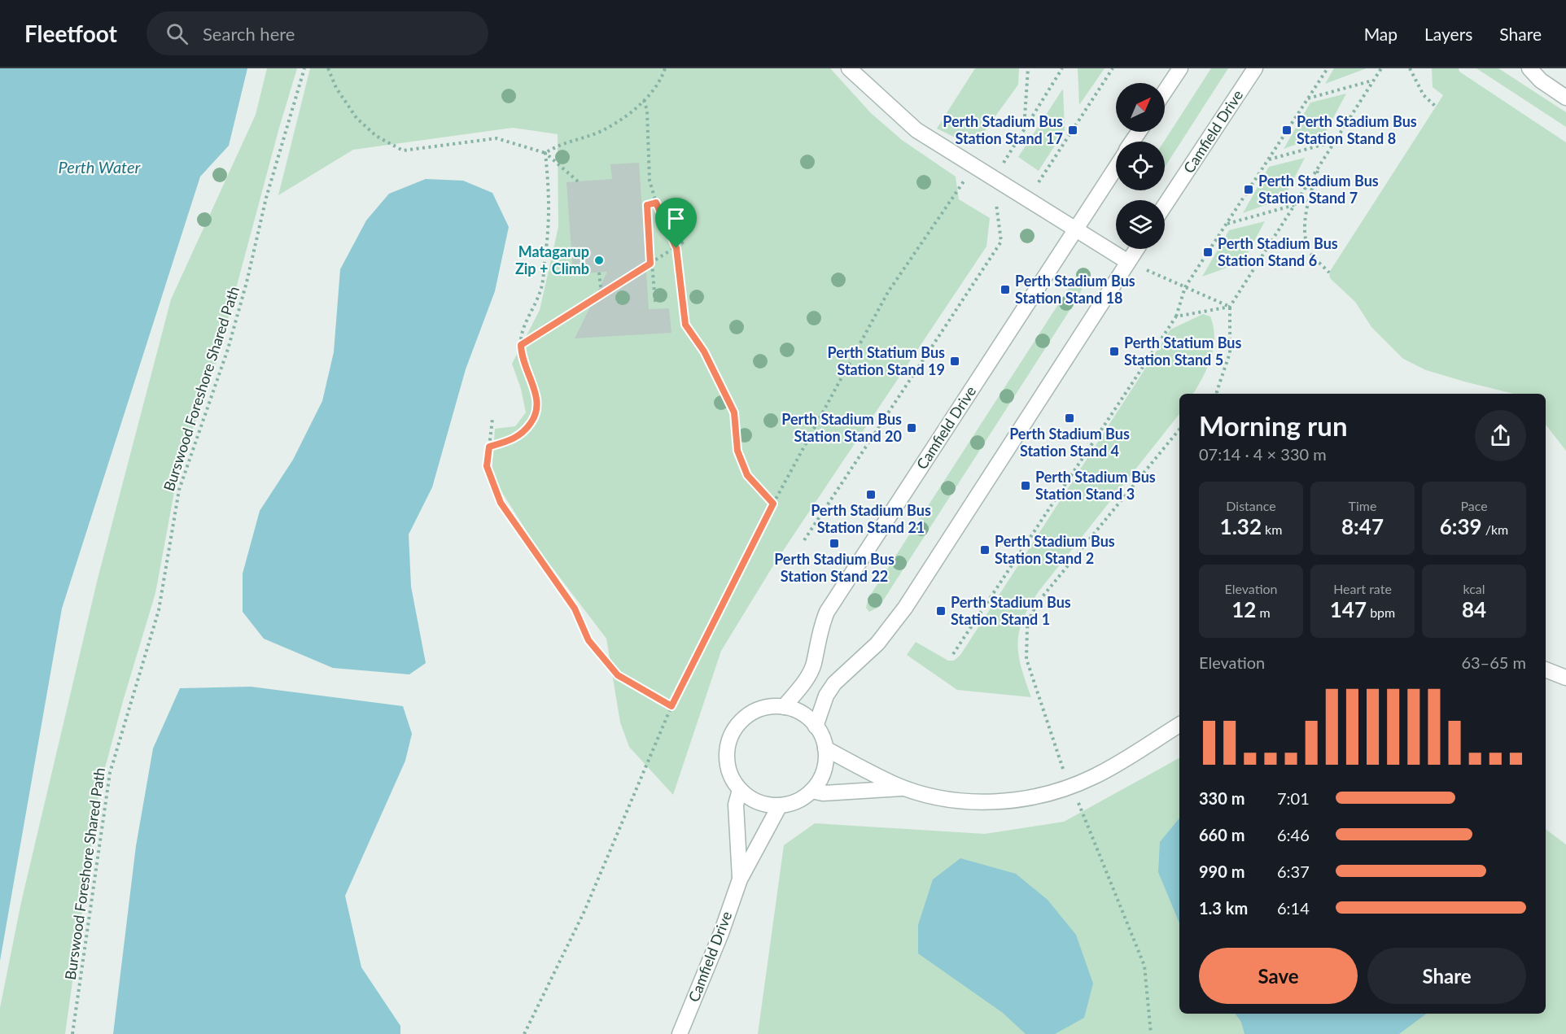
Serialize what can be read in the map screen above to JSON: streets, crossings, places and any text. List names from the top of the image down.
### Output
{
  "streets": {
    "street": ["Camfield Drive"],
    "path": ["Burswood Foreshore Shared Path"]
  },
  "water": ["Perth Water"],
  "places": {
    "transit": [
      "Perth Stadium Bus Station Stand 17",
      "Perth Stadium Bus Station Stand 8",
      "Perth Stadium Bus Station Stand 7",
      "Perth Stadium Bus Station Stand 6",
      "Perth Stadium Bus Station Stand 18",
      "Perth Statium Bus Station Stand 5",
      "Perth Statium Bus Station Stand 19",
      "Perth Stadium Bus Station Stand 4",
      "Perth Stadium Bus Station Stand 20",
      "Perth Stadium Bus Station Stand 3",
      "Perth Stadium Bus Station Stand 21",
      "Perth Stadium Bus Station Stand 22",
      "Perth Stadium Bus Station Stand 2",
      "Perth Stadium Bus Station Stand 1"
    ],
    "other": ["Matagarup Zip + Climb"]
  },
  "north": "top right",
  "page": {
    "header": "Fleetfoot",
    "search": "Search here",
    "nav": ["Map", "Layers", "Share"],
    "heading": ["Morning run", "07:14 · 4 × 330 m"],
    "stats": [
      ["Distance", "1.32 km"],
      ["Time", "8:47"],
      ["Pace", "6:39 /km"],
      ["Elevation", "12 m"],
      ["Heart rate", "147 bpm"],
      ["kcal", "84"]
    ],
    "chart": ["Elevation", "63–65 m"],
    "list": [
      {
        "name": "330 m",
        "note": "7:01"
      },
      {
        "name": "660 m",
        "note": "6:46"
      },
      {
        "name": "990 m",
        "note": "6:37"
      },
      {
        "name": "1.3 km",
        "note": "6:14"
      }
    ],
    "buttons": ["Save", "Share"]
  }
}
